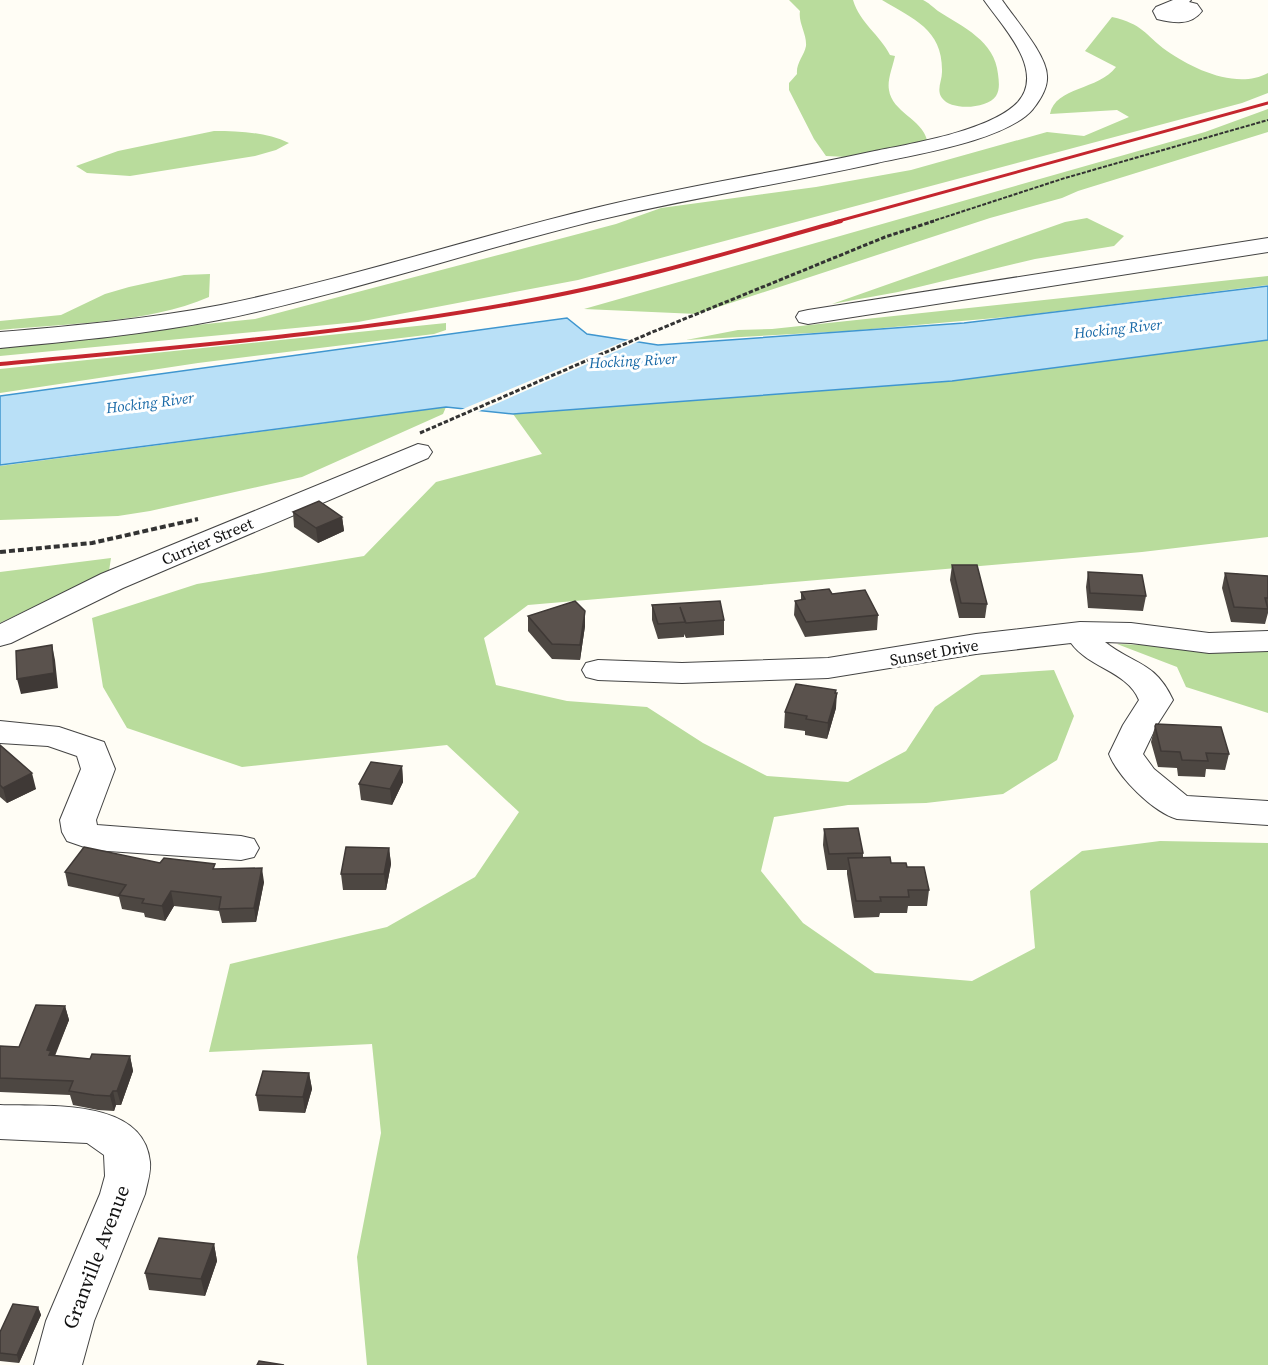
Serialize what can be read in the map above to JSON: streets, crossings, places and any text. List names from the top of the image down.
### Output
{
  "streets": {
    "street": ["Currier Street", "Sunset Drive", "Granville Avenue"]
  },
  "water": ["Hocking River"]
}
